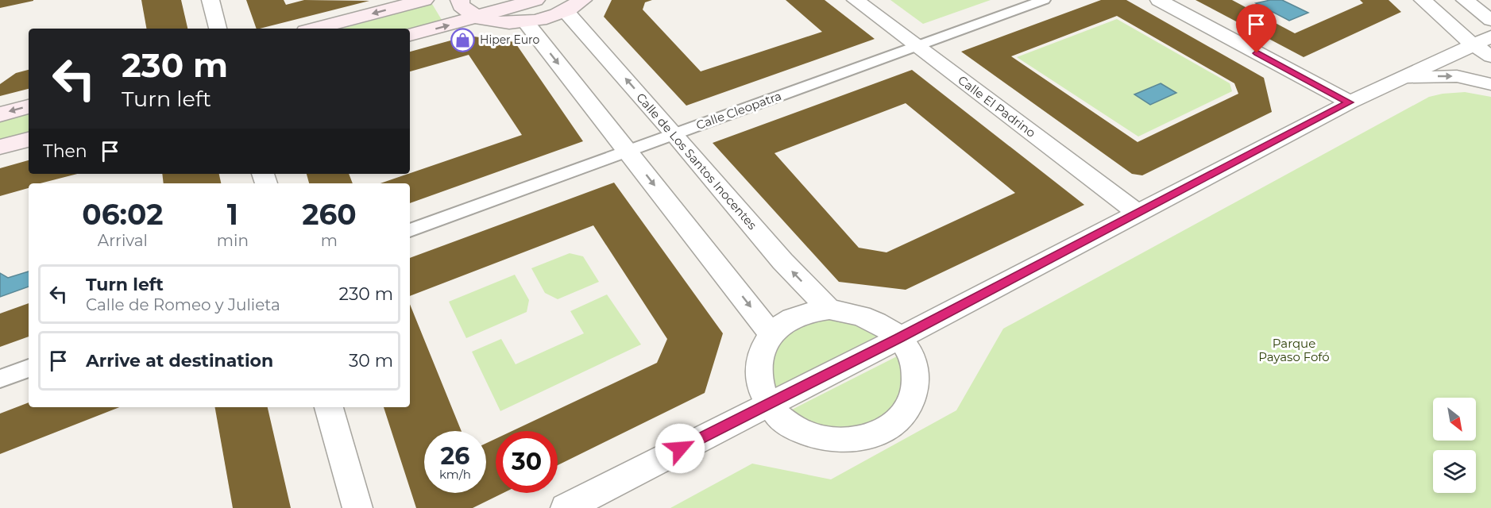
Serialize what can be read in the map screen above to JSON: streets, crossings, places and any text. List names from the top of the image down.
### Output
{
  "streets": {
    "street": ["Calle El Padrino", "Calle Cleopatra", "Calle de Los Santos Inocentes"]
  },
  "crossings": [
    ["Calle El Padrino", "Calle Cleopatra"],
    ["Calle Cleopatra", "Calle de Los Santos Inocentes"]
  ],
  "parks": ["Parque Payaso Fofó"],
  "places": {
    "shop": ["Hiper Euro"]
  },
  "north": "bottom right",
  "page": {
    "turn": ["230 m", "Turn left"],
    "then": "Then",
    "eta": [
      "06:02",
      "Arrival",
      "1",
      "min",
      "260",
      "m"
    ],
    "list": [
      {
        "name": "Turn left",
        "note": "Calle de Romeo y Julieta",
        "value": "230 m"
      },
      {
        "name": "Arrive at destination",
        "value": "30 m"
      }
    ],
    "speed": "26 km/h",
    "limit": "30"
  }
}
